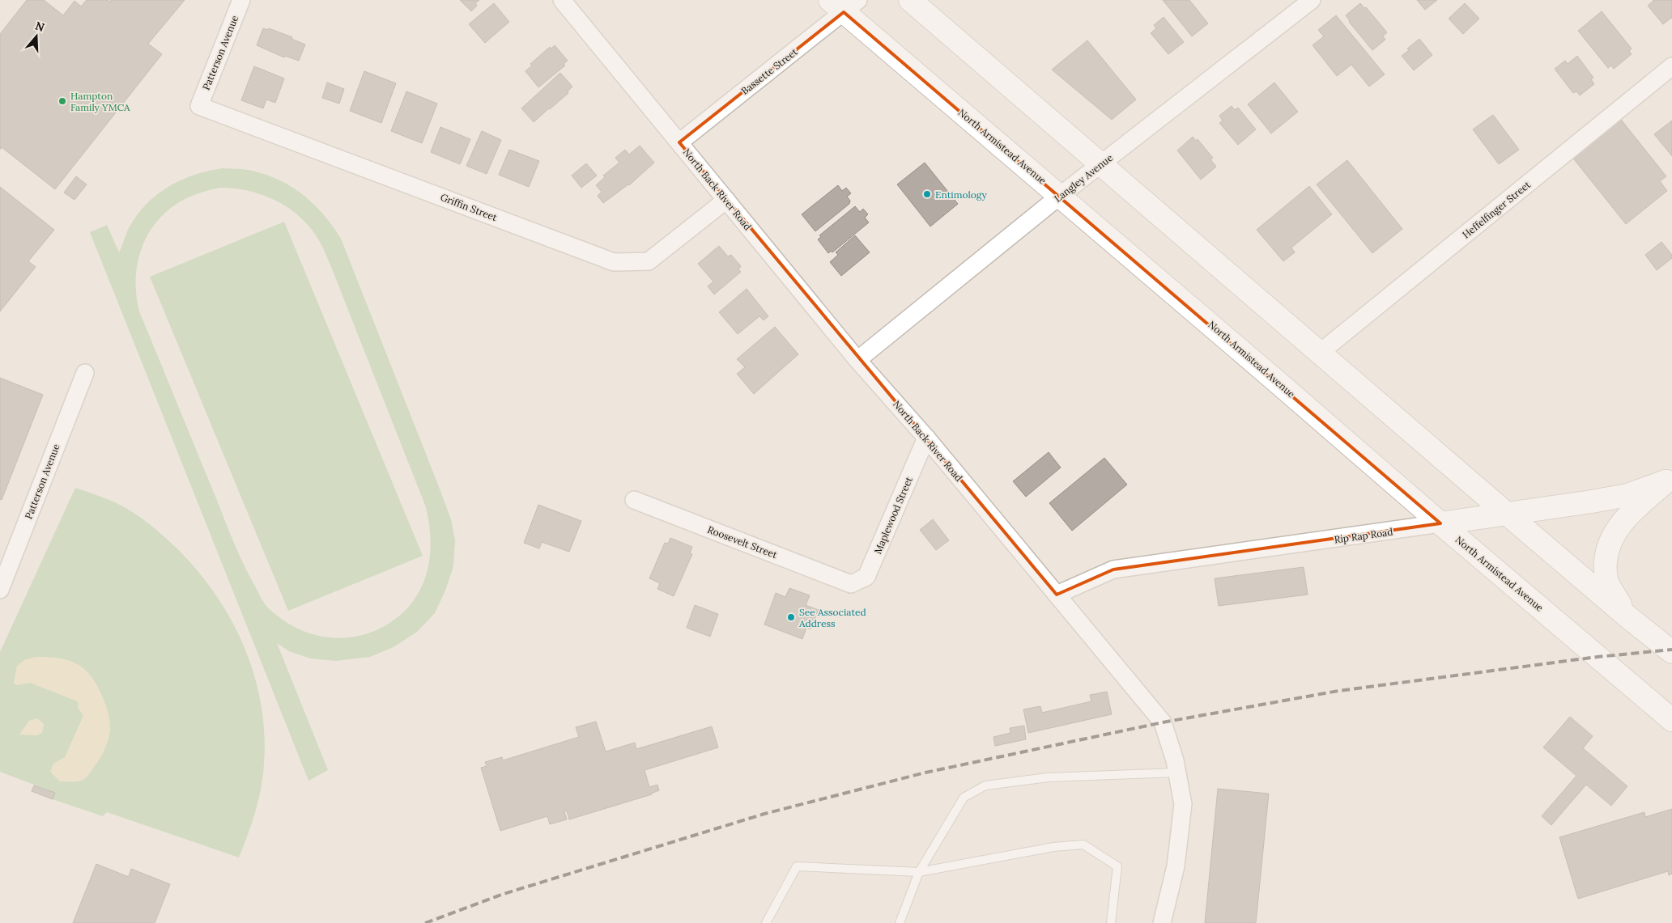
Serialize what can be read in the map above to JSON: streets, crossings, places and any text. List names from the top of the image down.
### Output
{
  "streets": {
    "main road": ["North Armistead Avenue", "Rip Rap Road"],
    "street": [
      "Patterson Avenue",
      "Bassette Street",
      "Langley Avenue",
      "North Back River Road",
      "Griffin Street",
      "Heffelfinger Street",
      "Maplewood Street",
      "Roosevelt Street"
    ]
  },
  "crossings": [
    ["Patterson Avenue", "Griffin Street"],
    ["Bassette Street", "North Armistead Avenue"],
    ["Bassette Street", "North Back River Road"],
    ["North Armistead Avenue", "Langley Avenue"],
    ["North Armistead Avenue", "Rip Rap Road"],
    ["Langley Avenue", "North Back River Road"],
    ["North Back River Road", "Griffin Street"],
    ["North Back River Road", "Maplewood Street"],
    ["North Back River Road", "Rip Rap Road"],
    ["Maplewood Street", "Roosevelt Street"]
  ],
  "places": ["Hampton Family YMCA", "Entimology", "See Associated Address"],
  "north": "top"
}
